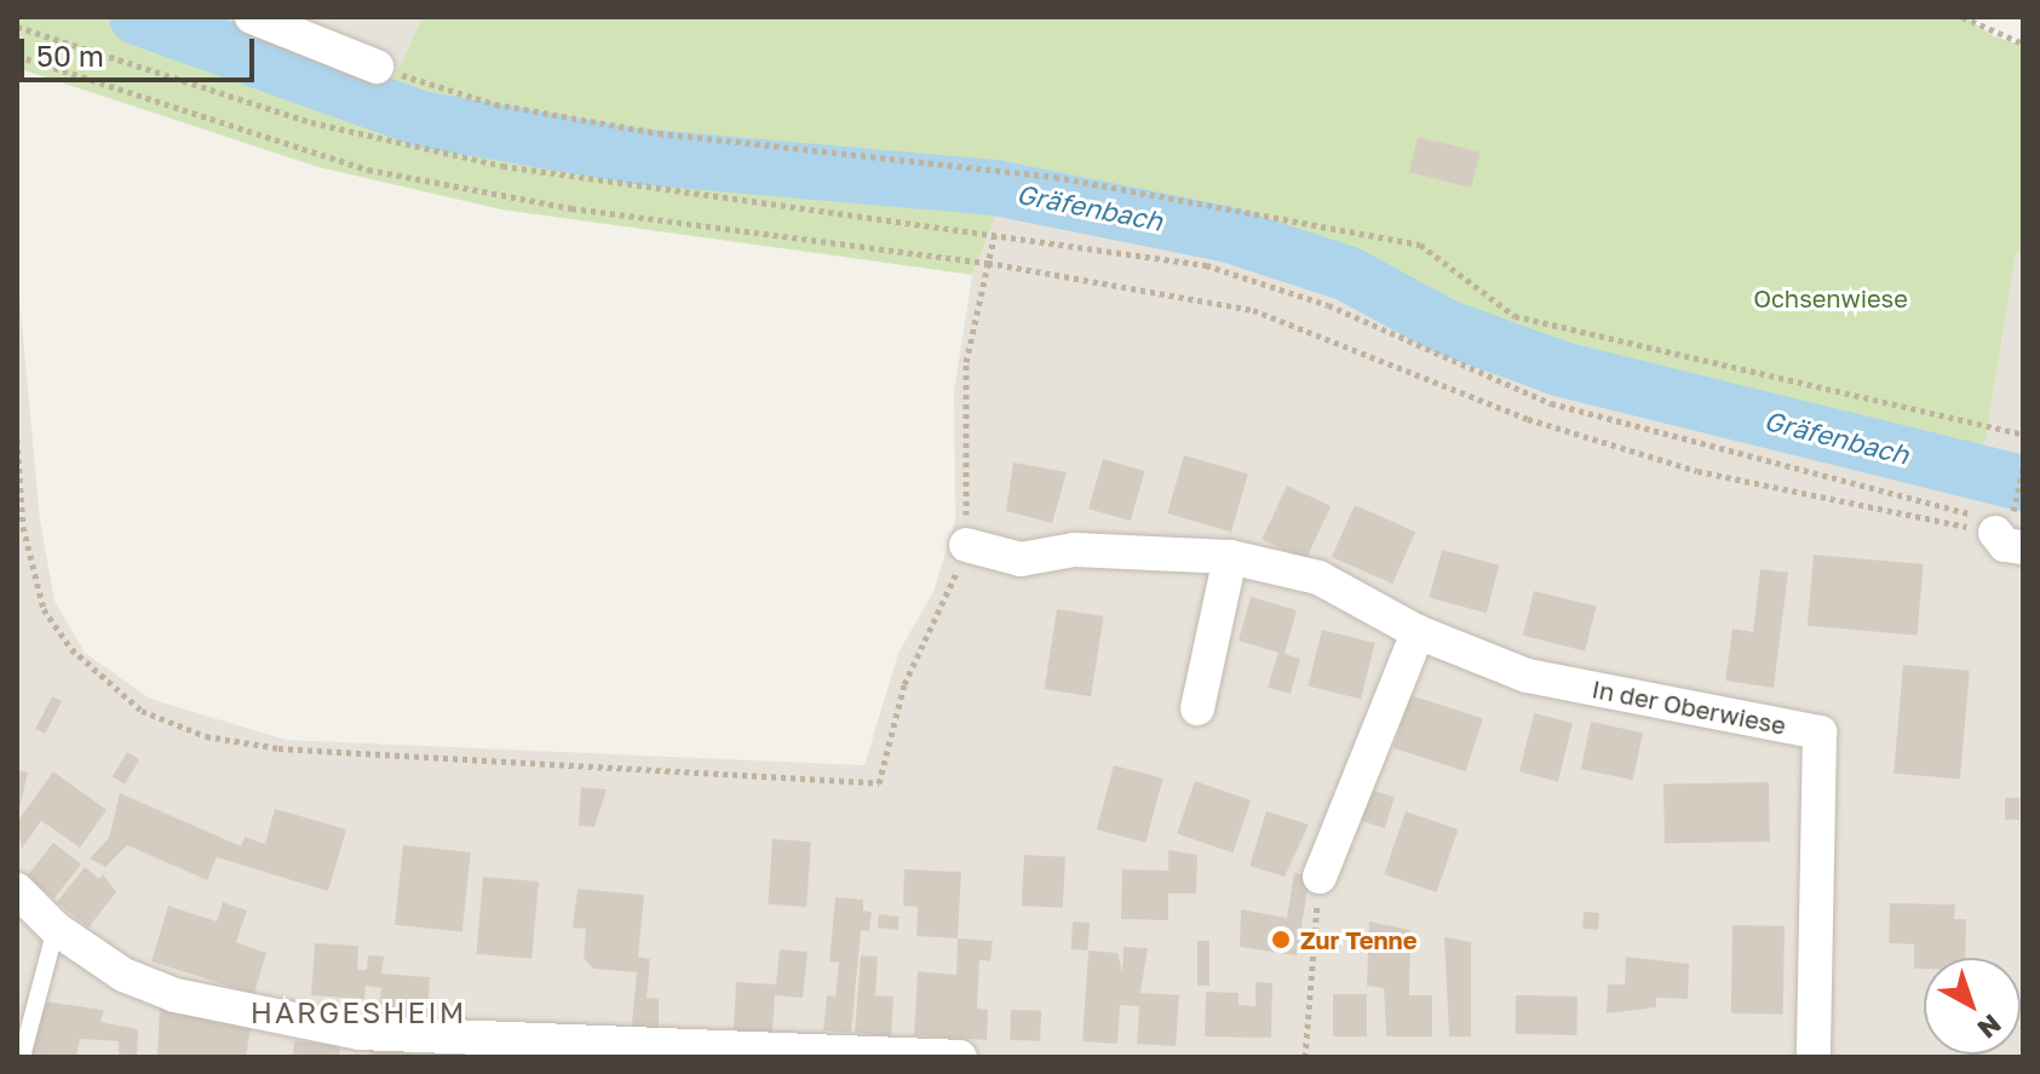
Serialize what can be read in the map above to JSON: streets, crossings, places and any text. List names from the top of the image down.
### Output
{
  "streets": {
    "street": ["In der Oberwiese"]
  },
  "districts": ["HARGESHEIM"],
  "water": ["Gräfenbach"],
  "parks": ["Ochsenwiese"],
  "places": ["Zur Tenne"],
  "scale_bar": "50 m",
  "north": "bottom right"
}
